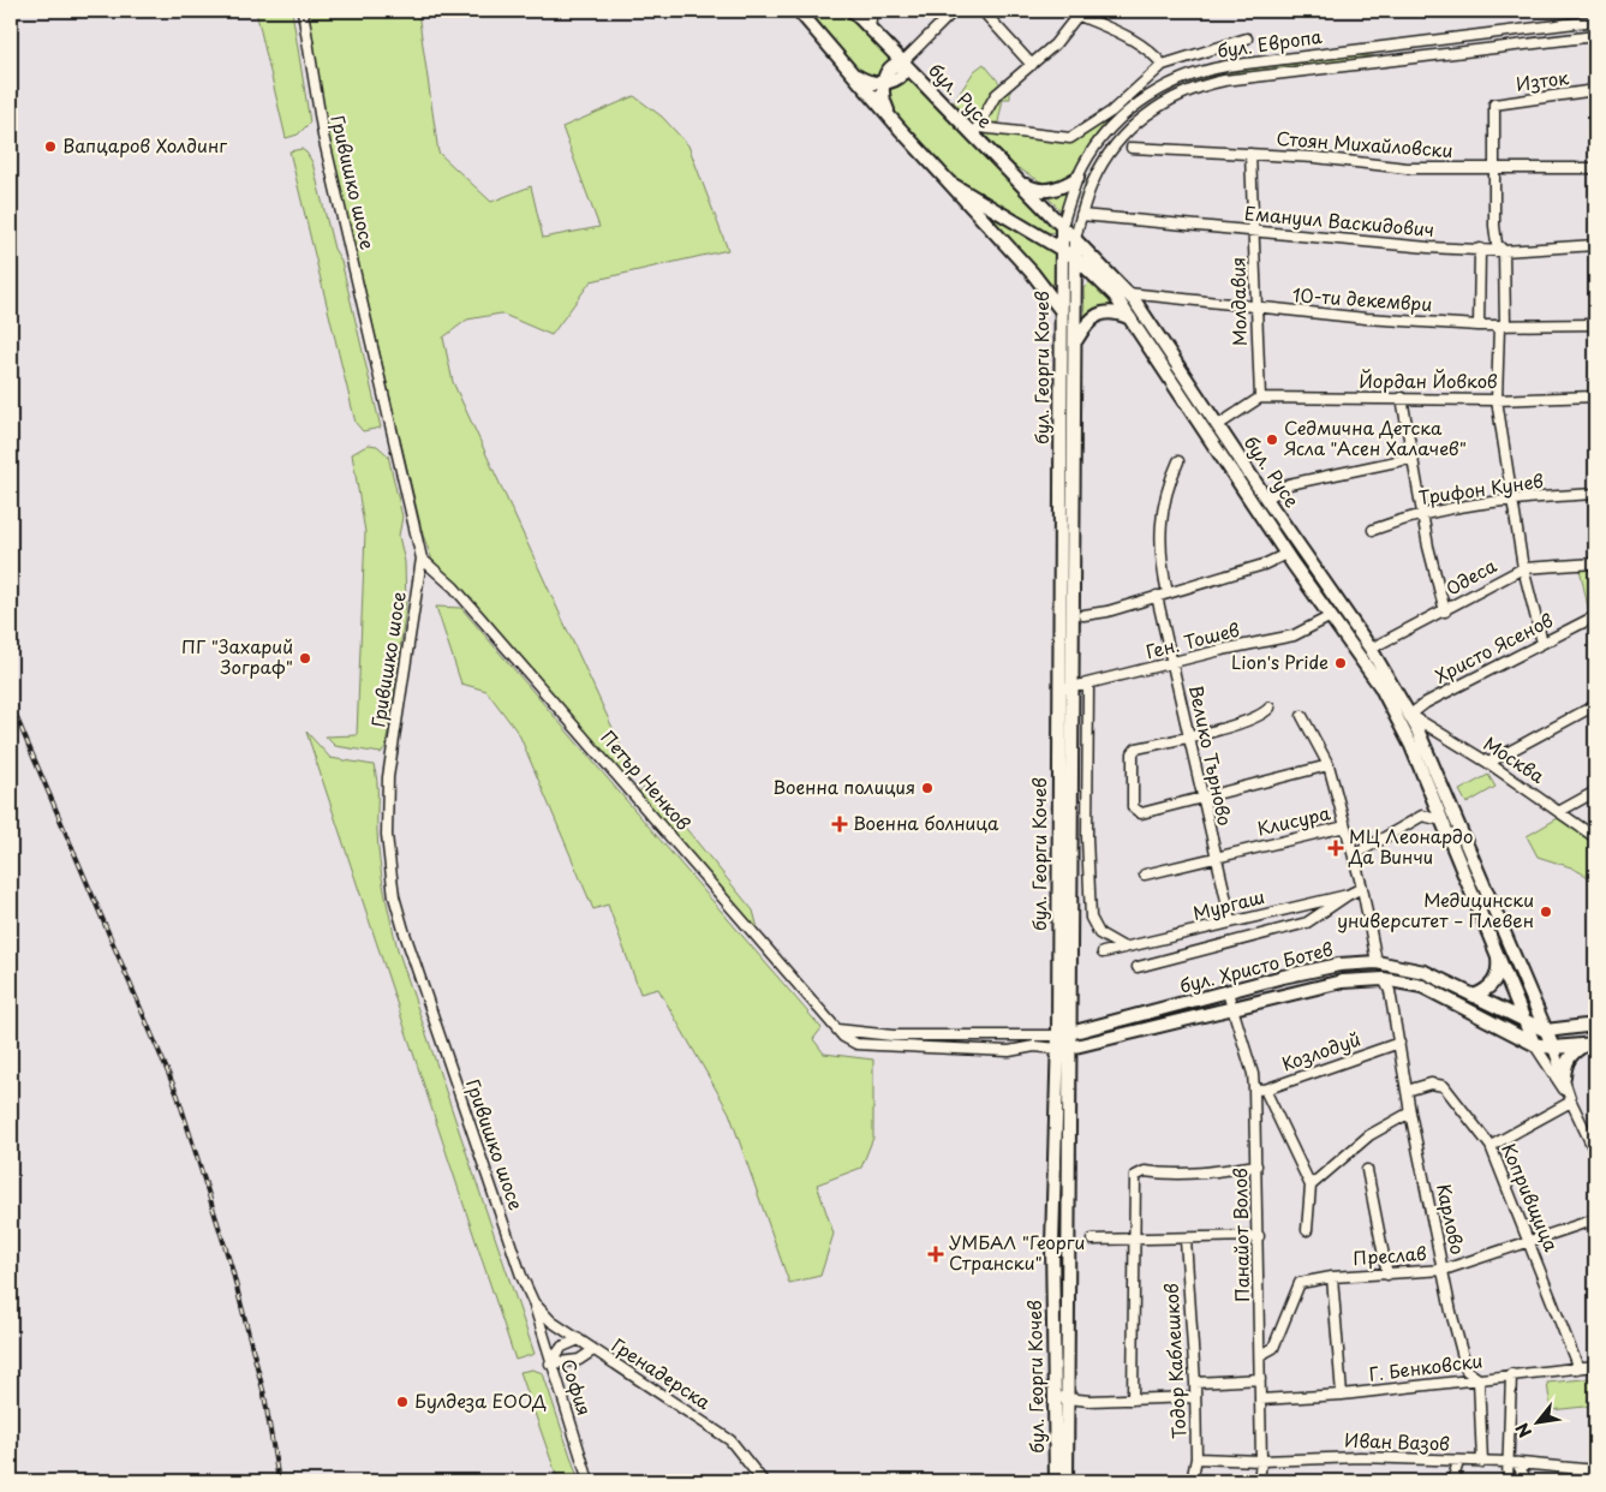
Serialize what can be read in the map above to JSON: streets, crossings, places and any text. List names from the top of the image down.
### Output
{
  "streets": {
    "main road": ["бул. Русе", "бул. Георги Кочев", "бул. Христо Ботев"],
    "street": [
      "бул. Европа",
      "Изток",
      "Стоян Михайловски",
      "Гривишко шосе",
      "Емануил Васкидович",
      "10-ти декември",
      "Молдавия",
      "Йордан Йовков",
      "Трифон Кунев",
      "Одеса",
      "Ген. Тошев",
      "Христо Ясенов",
      "Велико Търново",
      "Москва",
      "Петър Ненков",
      "Клисура",
      "Мургаш",
      "Козлодуй",
      "Копривщица",
      "Карлово",
      "Панайот Волов",
      "Преслав",
      "Тодор Каблешков",
      "Г. Бенковски",
      "Гренадерска",
      "София",
      "Иван Вазов"
    ]
  },
  "crossings": [
    ["бул. Европа", "бул. Русе"],
    ["бул. Европа", "Емануил Васкидович"],
    ["бул. Европа", "бул. Георги Кочев"],
    ["Изток", "Стоян Михайловски"],
    ["бул. Русе", "10-ти декември"],
    ["бул. Русе", "бул. Георги Кочев"],
    ["бул. Русе", "Одеса"],
    ["бул. Русе", "Ген. Тошев"],
    ["бул. Русе", "Христо Ясенов"],
    ["бул. Русе", "Москва"],
    ["бул. Русе", "бул. Христо Ботев"],
    ["Стоян Михайловски", "Молдавия"],
    ["Гривишко шосе", "Петър Ненков"],
    ["Гривишко шосе", "Гренадерска"],
    ["Гривишко шосе", "София"],
    ["Емануил Васкидович", "Молдавия"],
    ["10-ти декември", "Молдавия"],
    ["Молдавия", "Йордан Йовков"],
    ["бул. Георги Кочев", "Ген. Тошев"],
    ["бул. Георги Кочев", "Петър Ненков"],
    ["бул. Георги Кочев", "бул. Христо Ботев"],
    ["Ген. Тошев", "Велико Търново"],
    ["Христо Ясенов", "Москва"],
    ["Велико Търново", "Клисура"],
    ["Велико Търново", "Мургаш"],
    ["Петър Ненков", "бул. Христо Ботев"],
    ["бул. Христо Ботев", "Карлово"],
    ["бул. Христо Ботев", "Панайот Волов"],
    ["Козлодуй", "Карлово"],
    ["Козлодуй", "Панайот Волов"],
    ["Копривщица", "Карлово"],
    ["Копривщица", "Преслав"],
    ["Копривщица", "Г. Бенковски"],
    ["Карлово", "Преслав"],
    ["Карлово", "Г. Бенковски"],
    ["Карлово", "Иван Вазов"],
    ["Панайот Волов", "Преслав"],
    ["Панайот Волов", "Г. Бенковски"],
    ["Панайот Волов", "Иван Вазов"],
    ["Тодор Каблешков", "Иван Вазов"],
    ["Гренадерска", "София"]
  ],
  "places": {
    "other": [
      "Вапцаров Холдинг",
      "Седмична Детска Ясла \"Асен Халачев\"",
      "ПГ \"Захарий Зограф\"",
      "Lion's Pride",
      "Военна полиция",
      "Медицински университет – Плевен",
      "Булдеза ЕООД"
    ],
    "health": ["Военна болница", "МЦ Леонардо Да Винчи", "УМБАЛ \"Георги Странски\""]
  },
  "north": "bottom left"
}
